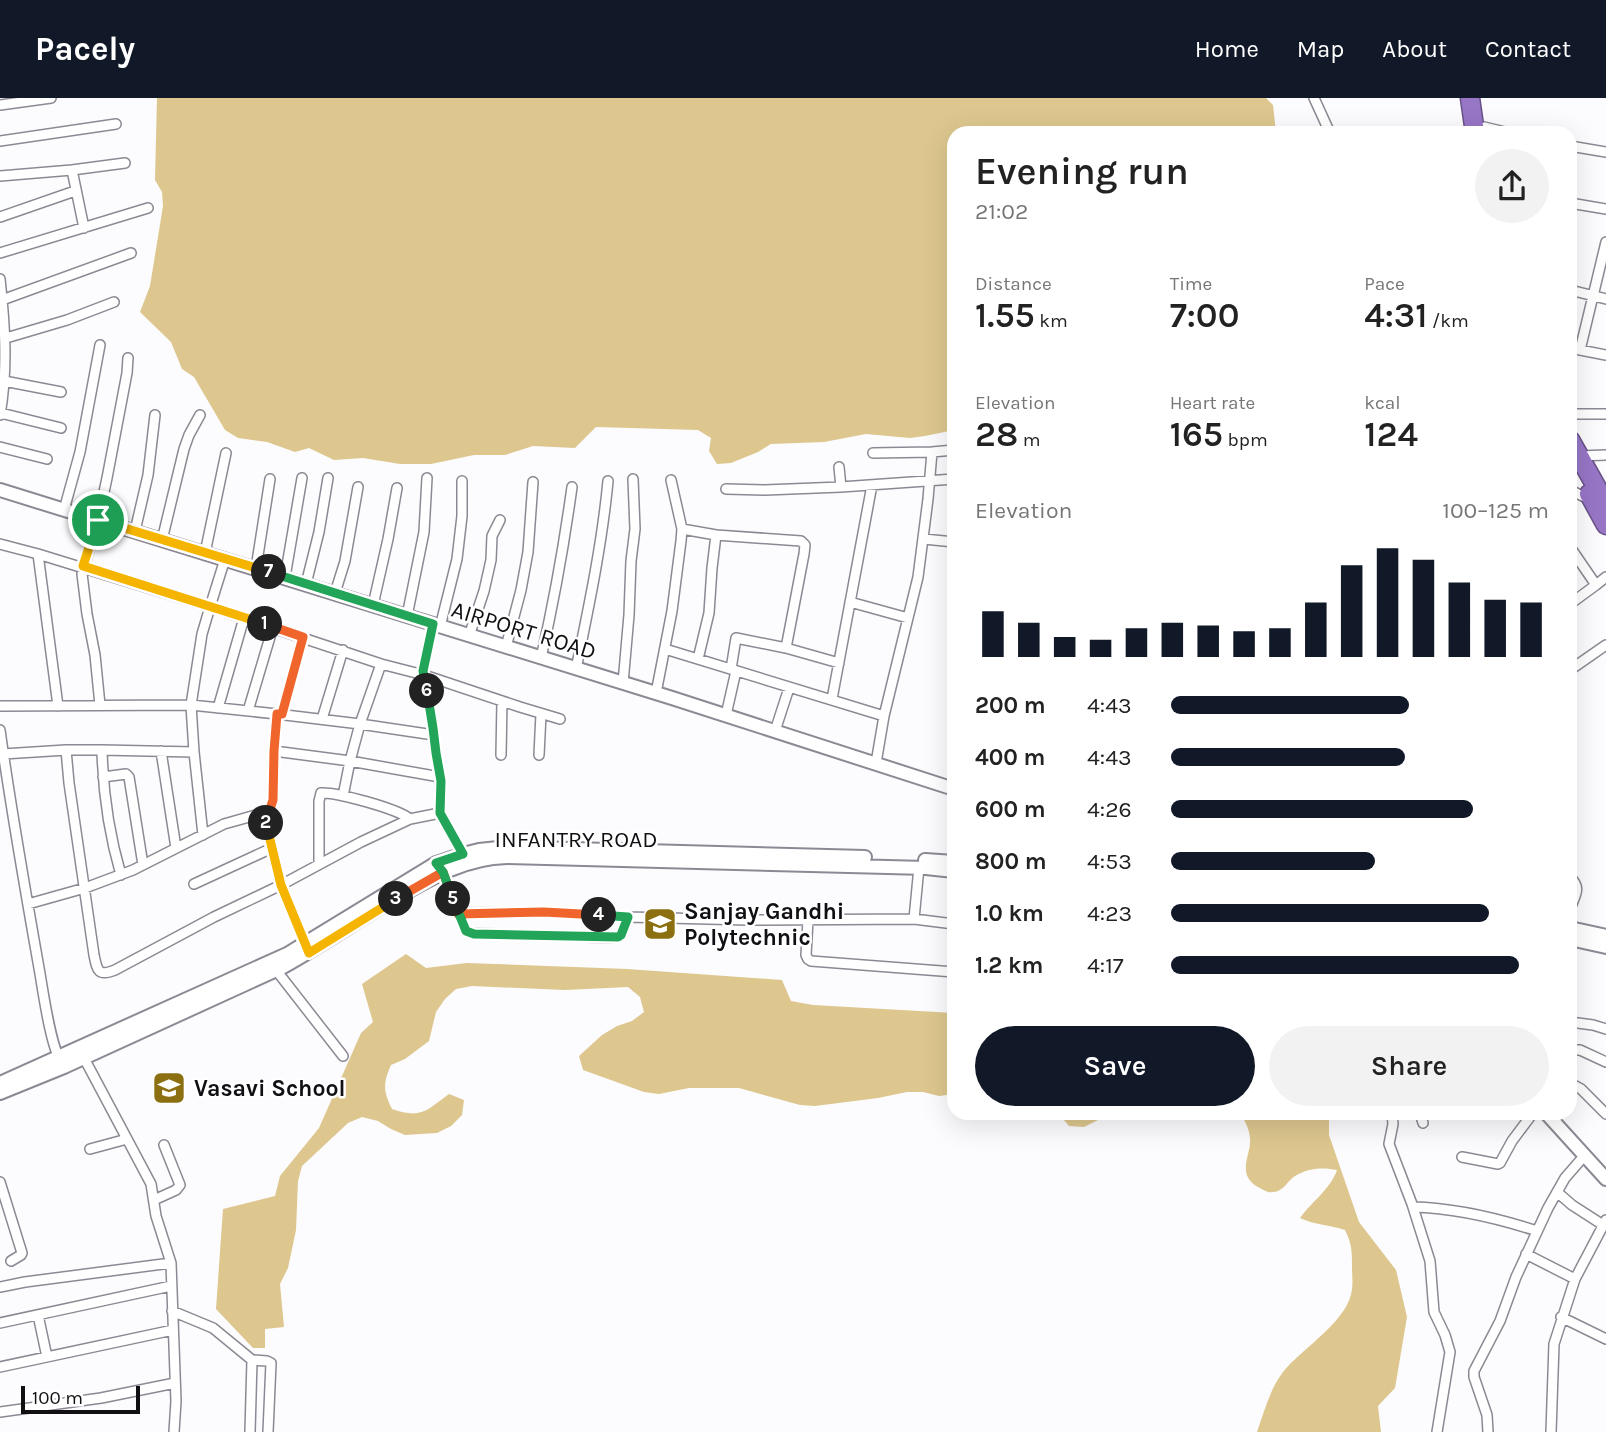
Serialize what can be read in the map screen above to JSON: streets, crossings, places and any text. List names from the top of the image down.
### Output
{
  "streets": {
    "street": ["AIRPORT ROAD", "INFANTRY ROAD"]
  },
  "places": {
    "school or university": ["Sanjay Gandhi Polytechnic", "Vasavi School"]
  },
  "scale_bar": "100 m",
  "page": {
    "header": "Pacely",
    "nav": [
      "Home",
      "Map",
      "About",
      "Contact"
    ],
    "heading": ["Evening run", "21:02"],
    "stats": [
      ["Distance", "1.55 km"],
      ["Time", "7:00"],
      ["Pace", "4:31 /km"],
      ["Elevation", "28 m"],
      ["Heart rate", "165 bpm"],
      ["kcal", "124"]
    ],
    "chart": ["Elevation", "100–125 m"],
    "pins": [
      "7",
      "1",
      "6",
      "2",
      "3",
      "5",
      "4"
    ],
    "list": [
      {
        "name": "200 m",
        "note": "4:43"
      },
      {
        "name": "400 m",
        "note": "4:43"
      },
      {
        "name": "600 m",
        "note": "4:26"
      },
      {
        "name": "800 m",
        "note": "4:53"
      },
      {
        "name": "1.0 km",
        "note": "4:23"
      },
      {
        "name": "1.2 km",
        "note": "4:17"
      }
    ],
    "buttons": ["Save", "Share"],
    "scale": "100 m"
  }
}
